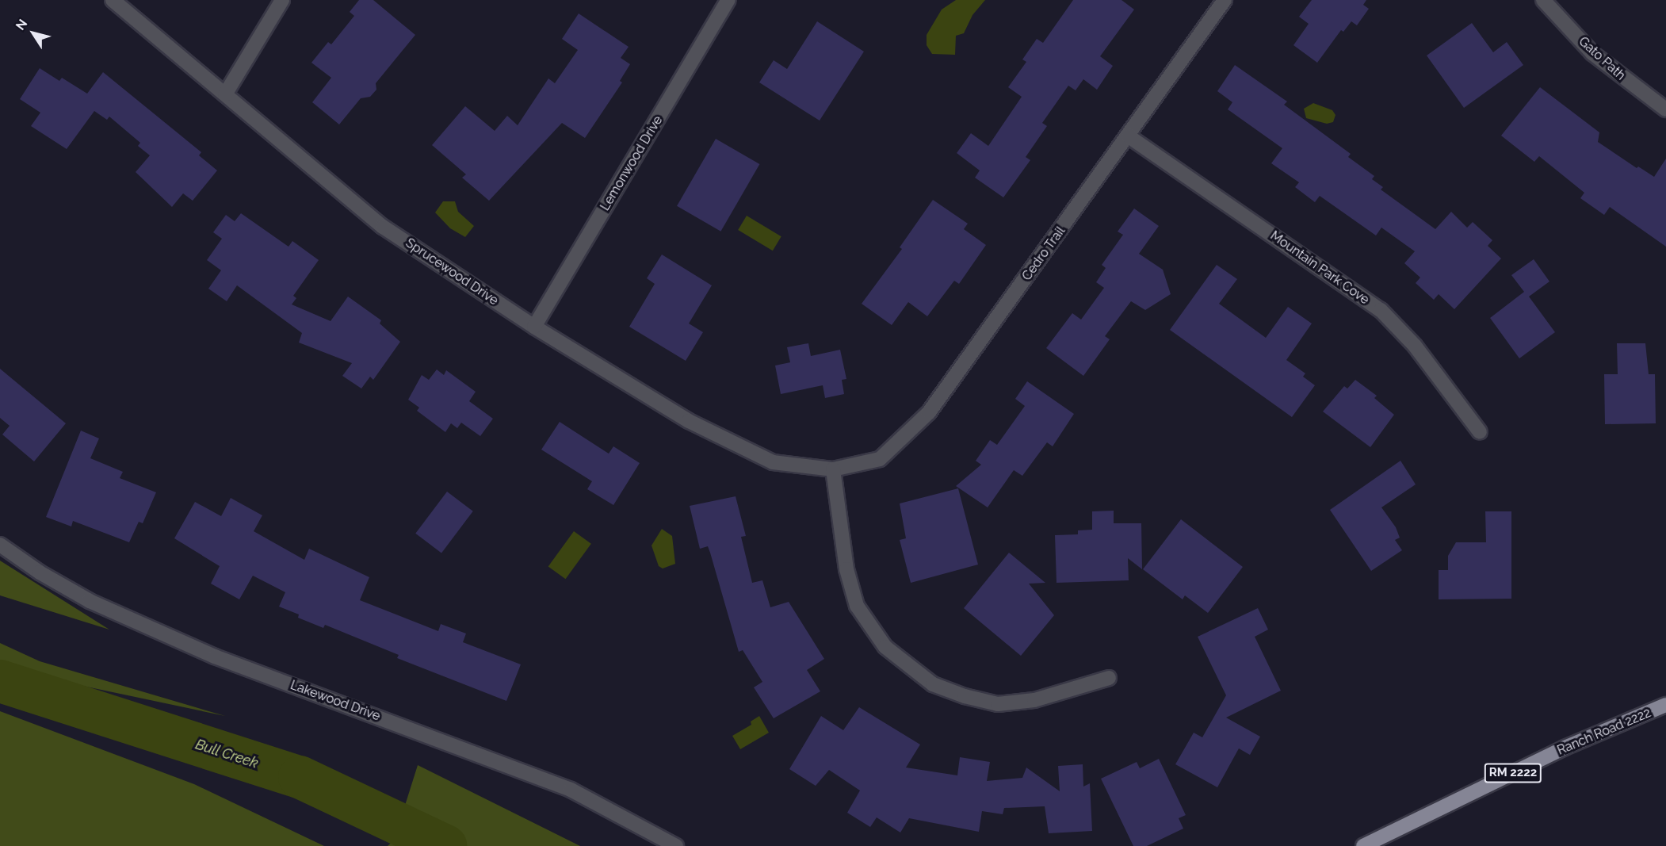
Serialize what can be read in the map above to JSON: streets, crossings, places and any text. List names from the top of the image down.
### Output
{
  "streets": {
    "main road": ["Ranch Road 2222", "RM 2222"],
    "street": [
      "Gato Path",
      "Lemonwood Drive",
      "Cedro Trail",
      "Mountain Park Cove",
      "Sprucewood Drive",
      "Lakewood Drive"
    ]
  },
  "crossings": [
    ["Lemonwood Drive", "Sprucewood Drive"],
    ["Cedro Trail", "Mountain Park Cove"],
    ["Cedro Trail", "Sprucewood Drive"]
  ],
  "water": ["Bull Creek"],
  "north": "top left"
}
